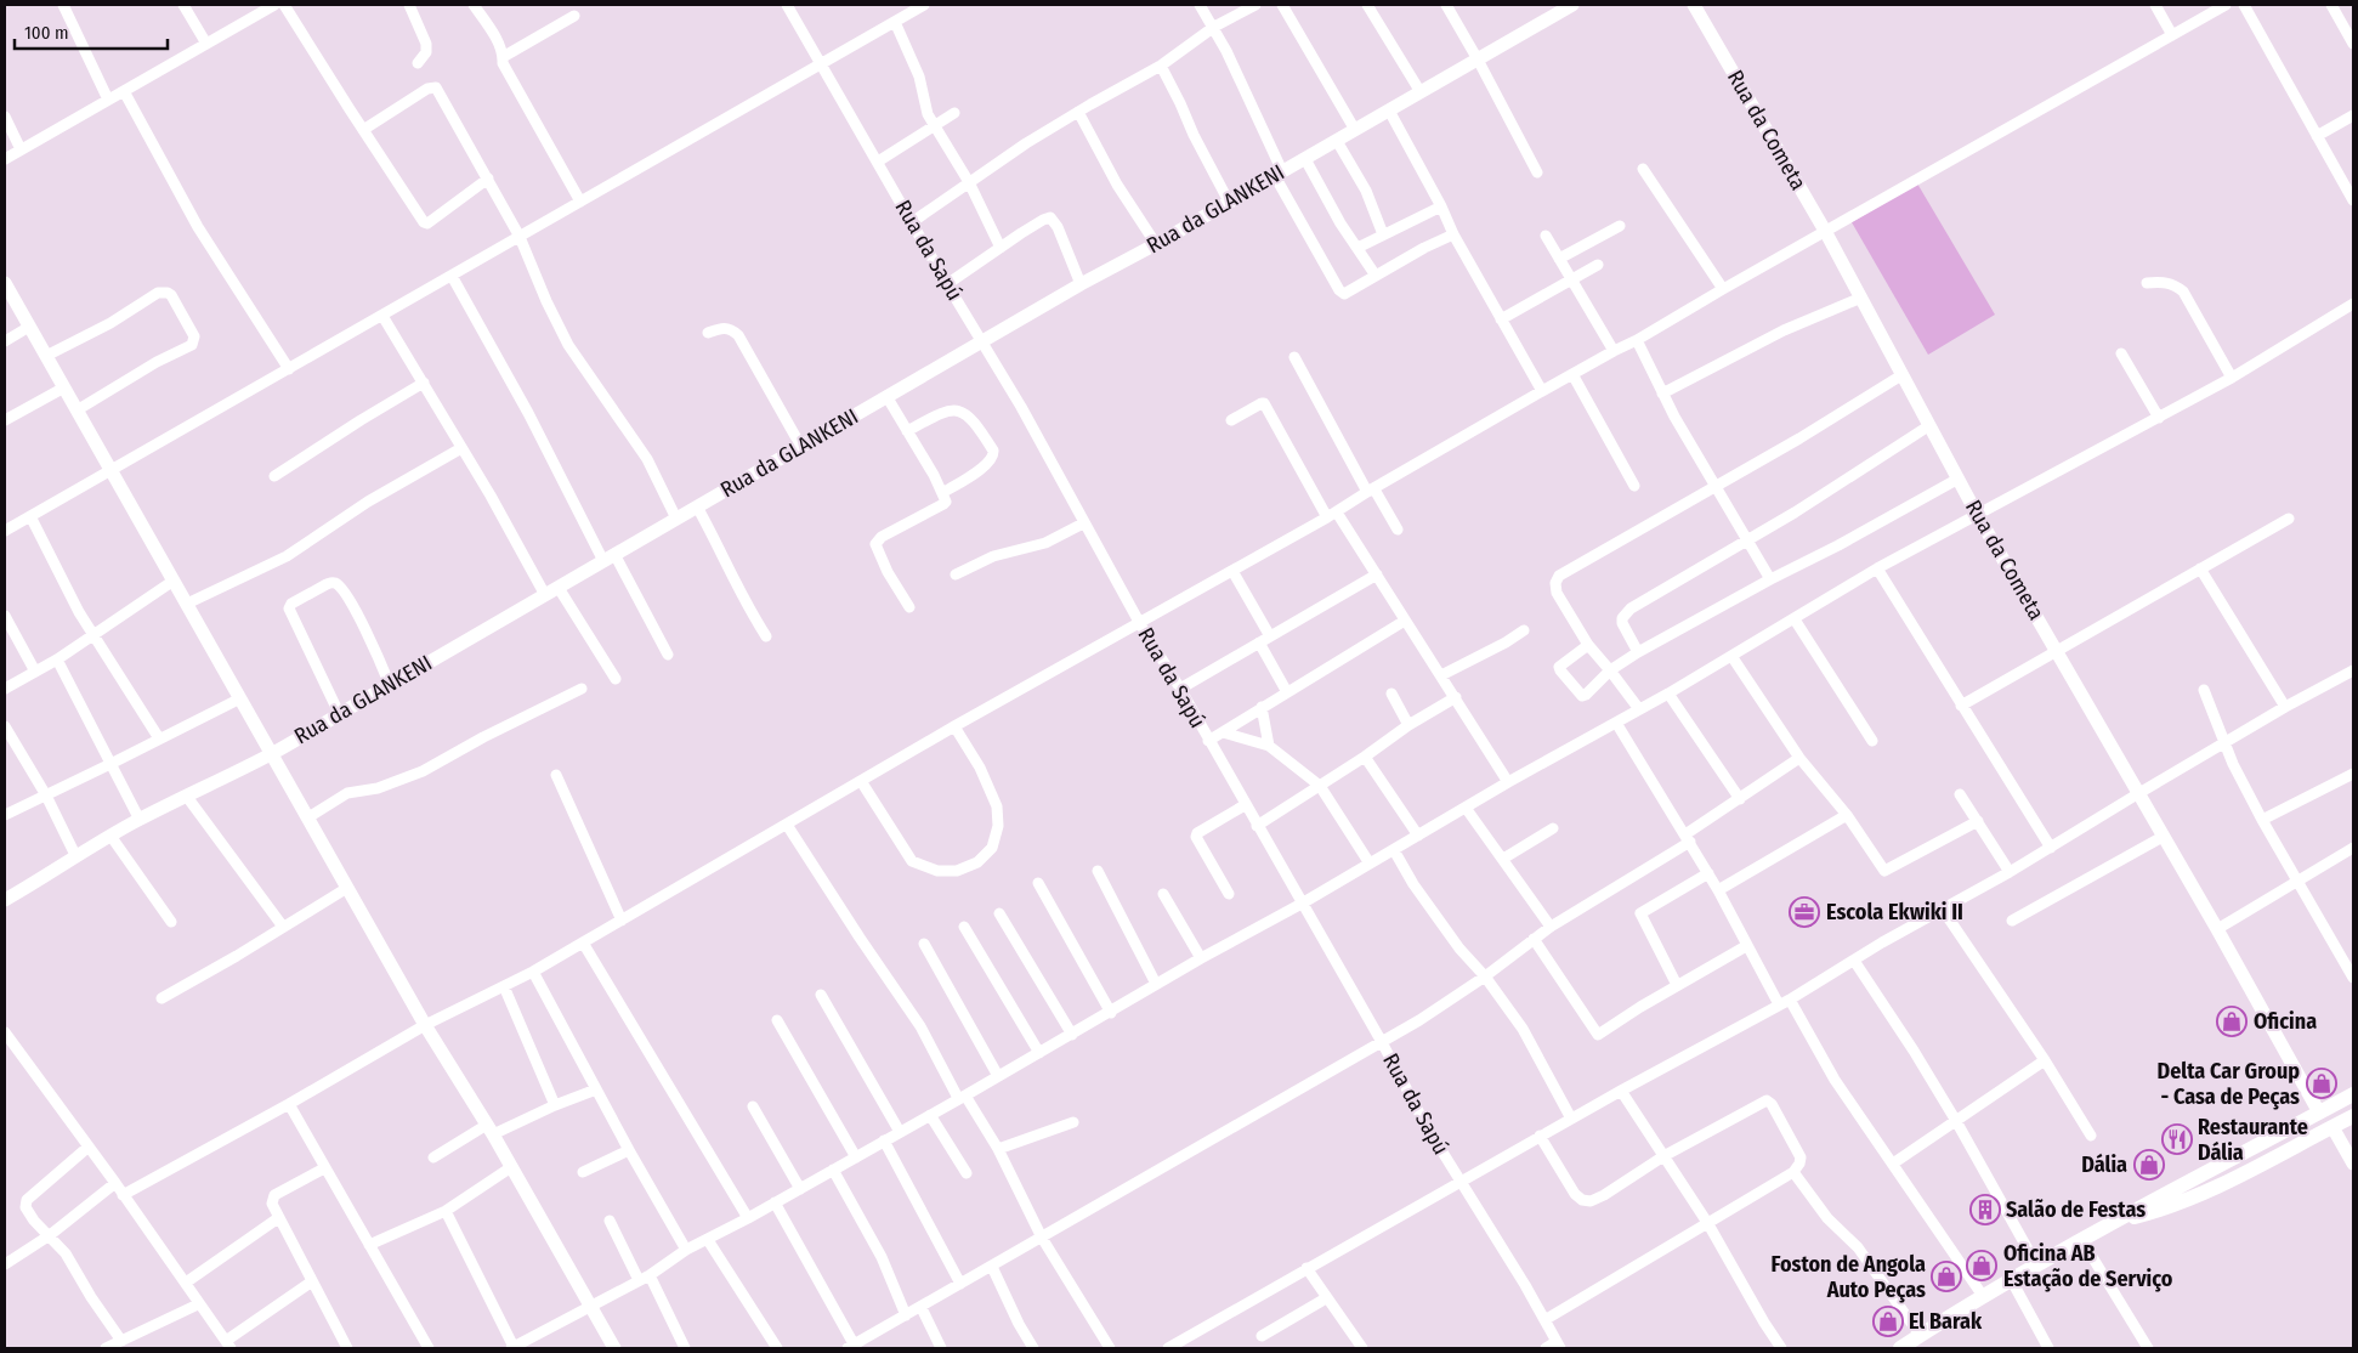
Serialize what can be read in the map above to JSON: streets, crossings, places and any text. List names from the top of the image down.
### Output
{
  "streets": {
    "street": ["Rua da Cometa", "Rua da GLANKENI", "Rua da Sapú"]
  },
  "crossings": [
    ["Rua da GLANKENI", "Rua da Sapú"]
  ],
  "places": {
    "office": ["Escola Ekwiki II"],
    "shop": [
      "Oficina",
      "Delta Car Group - Casa de Peças",
      "Dália",
      "Oficina AB Estação de Serviço",
      "Foston de Angola Auto Peças",
      "El Barak"
    ],
    "restaurant": ["Restaurante Dália"],
    "building": ["Salão de Festas"]
  },
  "scale_bar": "100 m"
}
